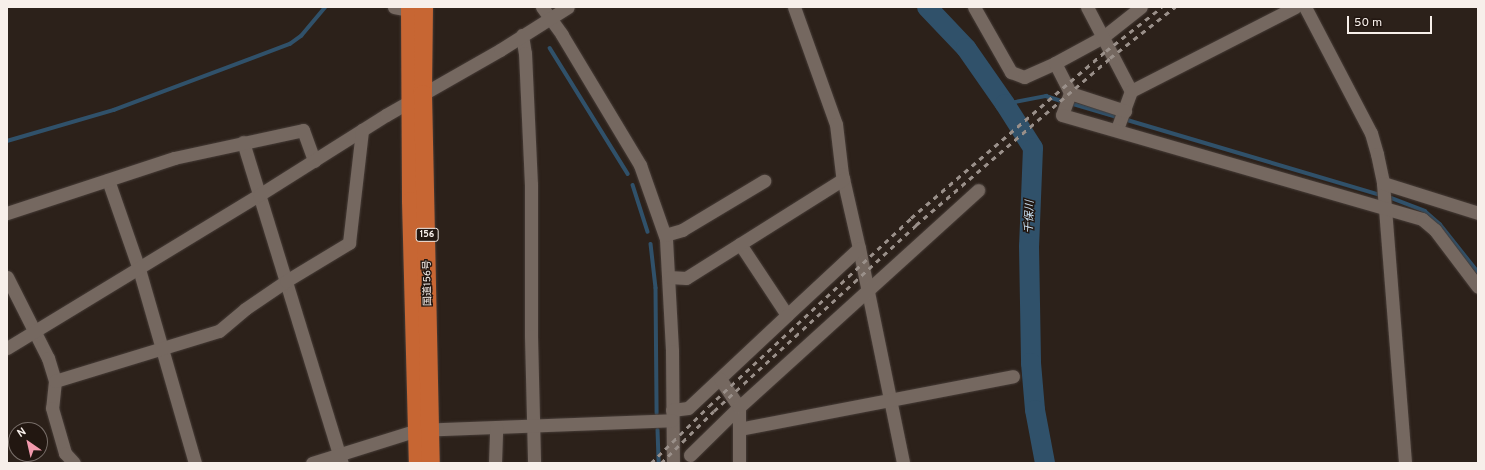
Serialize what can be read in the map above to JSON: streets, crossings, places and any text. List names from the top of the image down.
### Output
{
  "streets": {
    "highway": ["156", "国道156号"]
  },
  "water": ["千保川"],
  "scale_bar": "50 m",
  "north": "top left"
}
